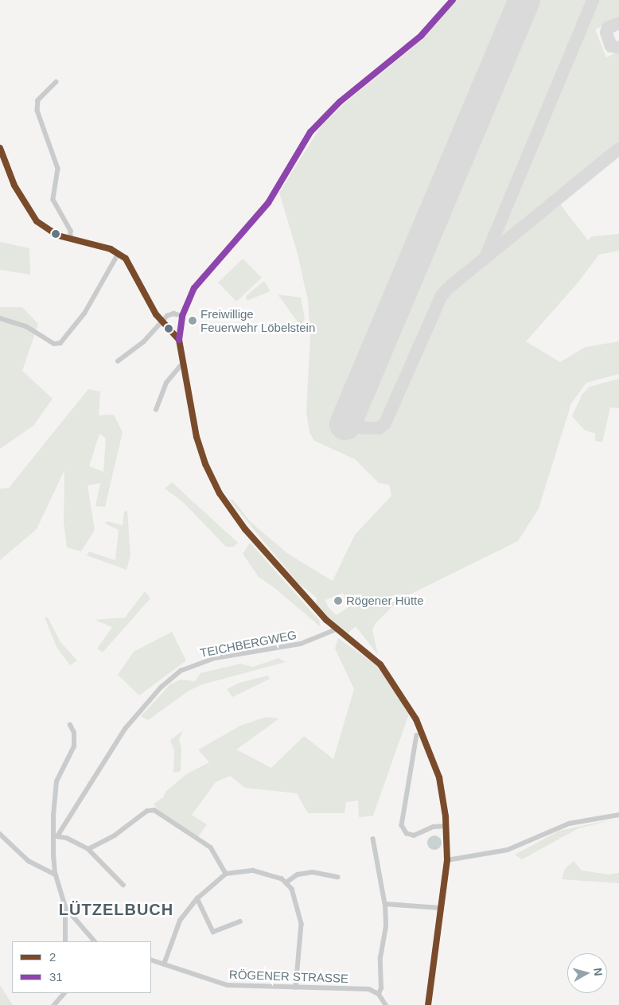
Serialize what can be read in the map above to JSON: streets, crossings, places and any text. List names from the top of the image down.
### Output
{
  "streets": {
    "street": ["TEICHBERGWEG", "RÖGENER STRASSE"]
  },
  "districts": ["LÜTZELBUCH"],
  "places": ["Freiwillige Feuerwehr Löbelstein", "Rögener Hütte"],
  "lines": ["transit line 31", "transit line 2"],
  "legend": ["2", "31"],
  "north": "right"
}
